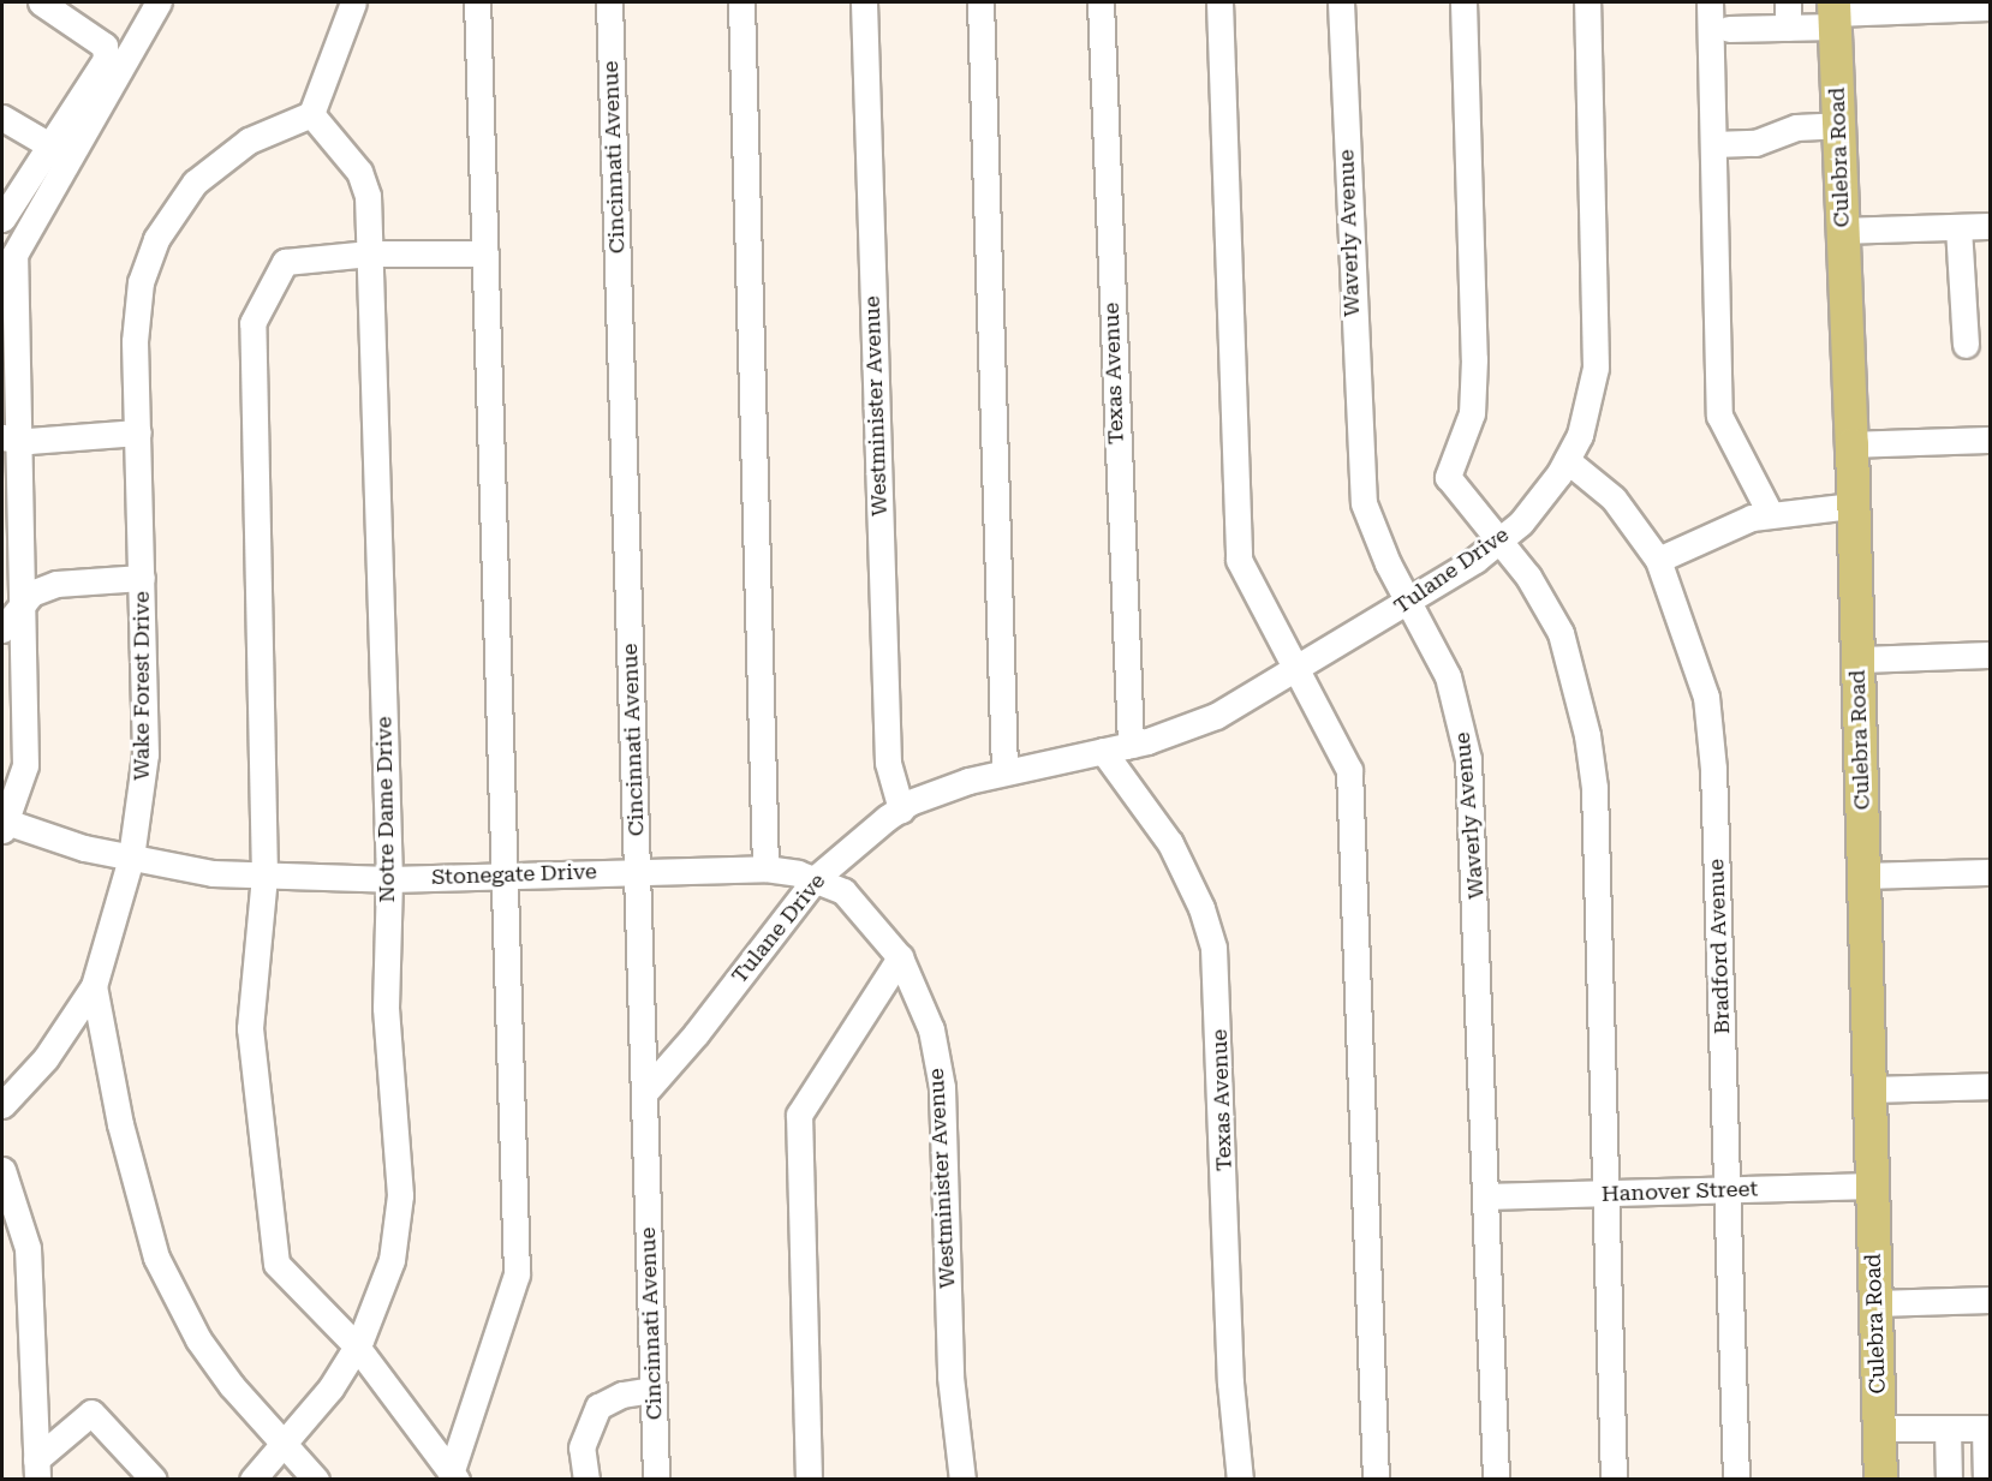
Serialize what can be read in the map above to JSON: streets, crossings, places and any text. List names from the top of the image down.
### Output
{
  "streets": {
    "main road": ["Culebra Road"],
    "street": [
      "Cincinnati Avenue",
      "Waverly Avenue",
      "Texas Avenue",
      "Westminister Avenue",
      "Tulane Drive",
      "Wake Forest Drive",
      "Notre Dame Drive",
      "Stonegate Drive",
      "Bradford Avenue",
      "Hanover Street"
    ]
  },
  "crossings": [
    ["Cincinnati Avenue", "Tulane Drive"],
    ["Cincinnati Avenue", "Stonegate Drive"],
    ["Culebra Road", "Hanover Street"],
    ["Waverly Avenue", "Tulane Drive"],
    ["Waverly Avenue", "Hanover Street"],
    ["Texas Avenue", "Tulane Drive"],
    ["Westminister Avenue", "Tulane Drive"],
    ["Westminister Avenue", "Stonegate Drive"],
    ["Tulane Drive", "Stonegate Drive"],
    ["Tulane Drive", "Bradford Avenue"],
    ["Wake Forest Drive", "Notre Dame Drive"],
    ["Wake Forest Drive", "Stonegate Drive"],
    ["Notre Dame Drive", "Stonegate Drive"],
    ["Bradford Avenue", "Hanover Street"]
  ]
}
